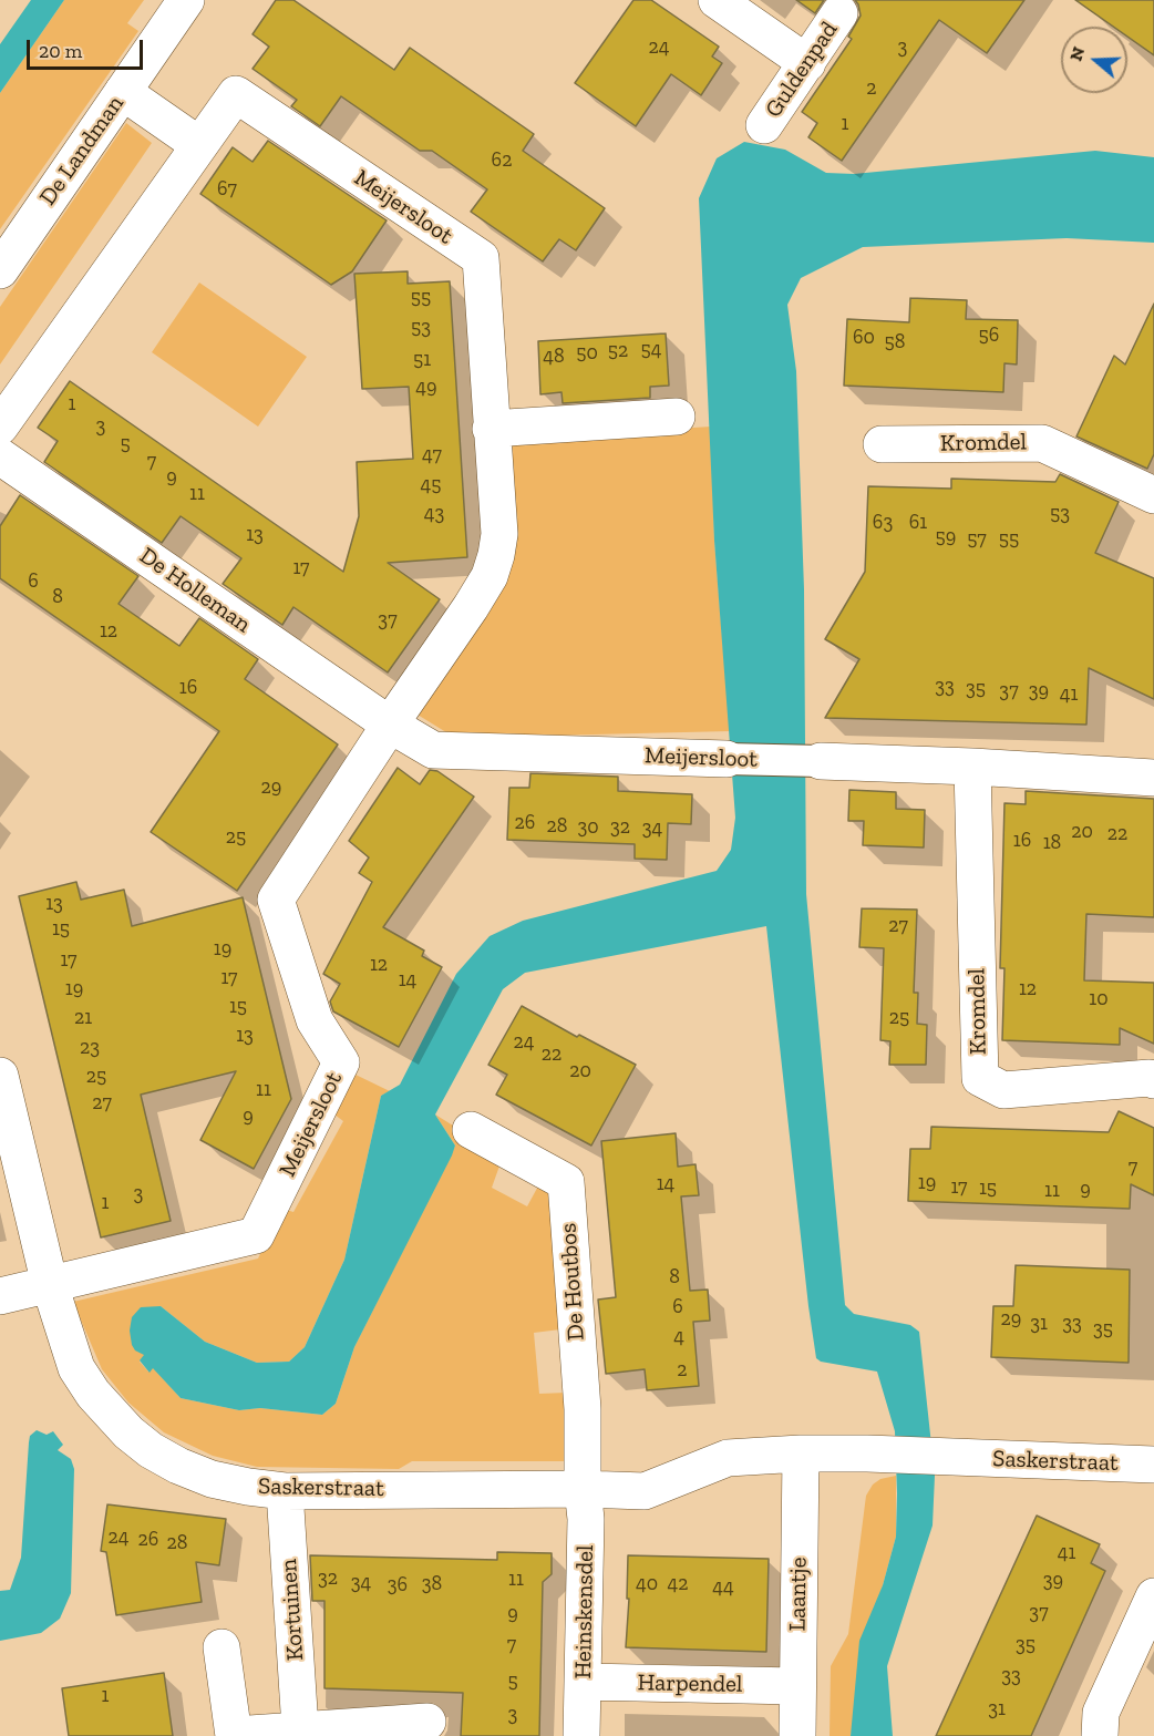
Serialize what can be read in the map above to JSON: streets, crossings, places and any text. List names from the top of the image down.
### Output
{
  "streets": {
    "street": [
      "Guldenpad",
      "De Landman",
      "Meijersloot",
      "Kromdel",
      "De Holleman",
      "De Houtbos",
      "Saskerstraat",
      "Laantje",
      "Kortuinen",
      "Heinskensdel",
      "Harpendel"
    ]
  },
  "crossings": [
    ["Meijersloot", "De Holleman"],
    ["Meijersloot", "Saskerstraat"],
    ["De Houtbos", "Saskerstraat"],
    ["De Houtbos", "Heinskensdel"],
    ["Saskerstraat", "Laantje"],
    ["Saskerstraat", "Kortuinen"],
    ["Saskerstraat", "Heinskensdel"],
    ["Laantje", "Harpendel"],
    ["Heinskensdel", "Harpendel"]
  ],
  "house_numbers": [
    "24",
    "3",
    "2",
    "1",
    "62",
    "67",
    "55",
    "53",
    "56",
    "60",
    "58",
    "54",
    "52",
    "50",
    "48",
    "51",
    "49",
    "1",
    "3",
    "5",
    "47",
    "7",
    "9",
    "45",
    "11",
    "43",
    "53",
    "63",
    "61",
    "13",
    "59",
    "57",
    "55",
    "17",
    "6",
    "8",
    "37",
    "12",
    "33",
    "16",
    "35",
    "37",
    "39",
    "41",
    "29",
    "26",
    "28",
    "30",
    "32",
    "34",
    "20",
    "22",
    "25",
    "16",
    "18",
    "13",
    "27",
    "15",
    "19",
    "17",
    "12",
    "17",
    "14",
    "19",
    "12",
    "10",
    "15",
    "21",
    "25",
    "13",
    "24",
    "23",
    "22",
    "20",
    "25",
    "11",
    "27",
    "9",
    "7",
    "19",
    "14",
    "17",
    "15",
    "9",
    "11",
    "3",
    "1",
    "8",
    "6",
    "29",
    "31",
    "33",
    "35",
    "4",
    "2",
    "24",
    "26",
    "28",
    "41",
    "32",
    "11",
    "39",
    "34",
    "38",
    "40",
    "42",
    "36",
    "44",
    "37",
    "9",
    "7",
    "35",
    "33",
    "5",
    "1",
    "31",
    "3"
  ],
  "scale_bar": "20 m",
  "north": "left"
}
